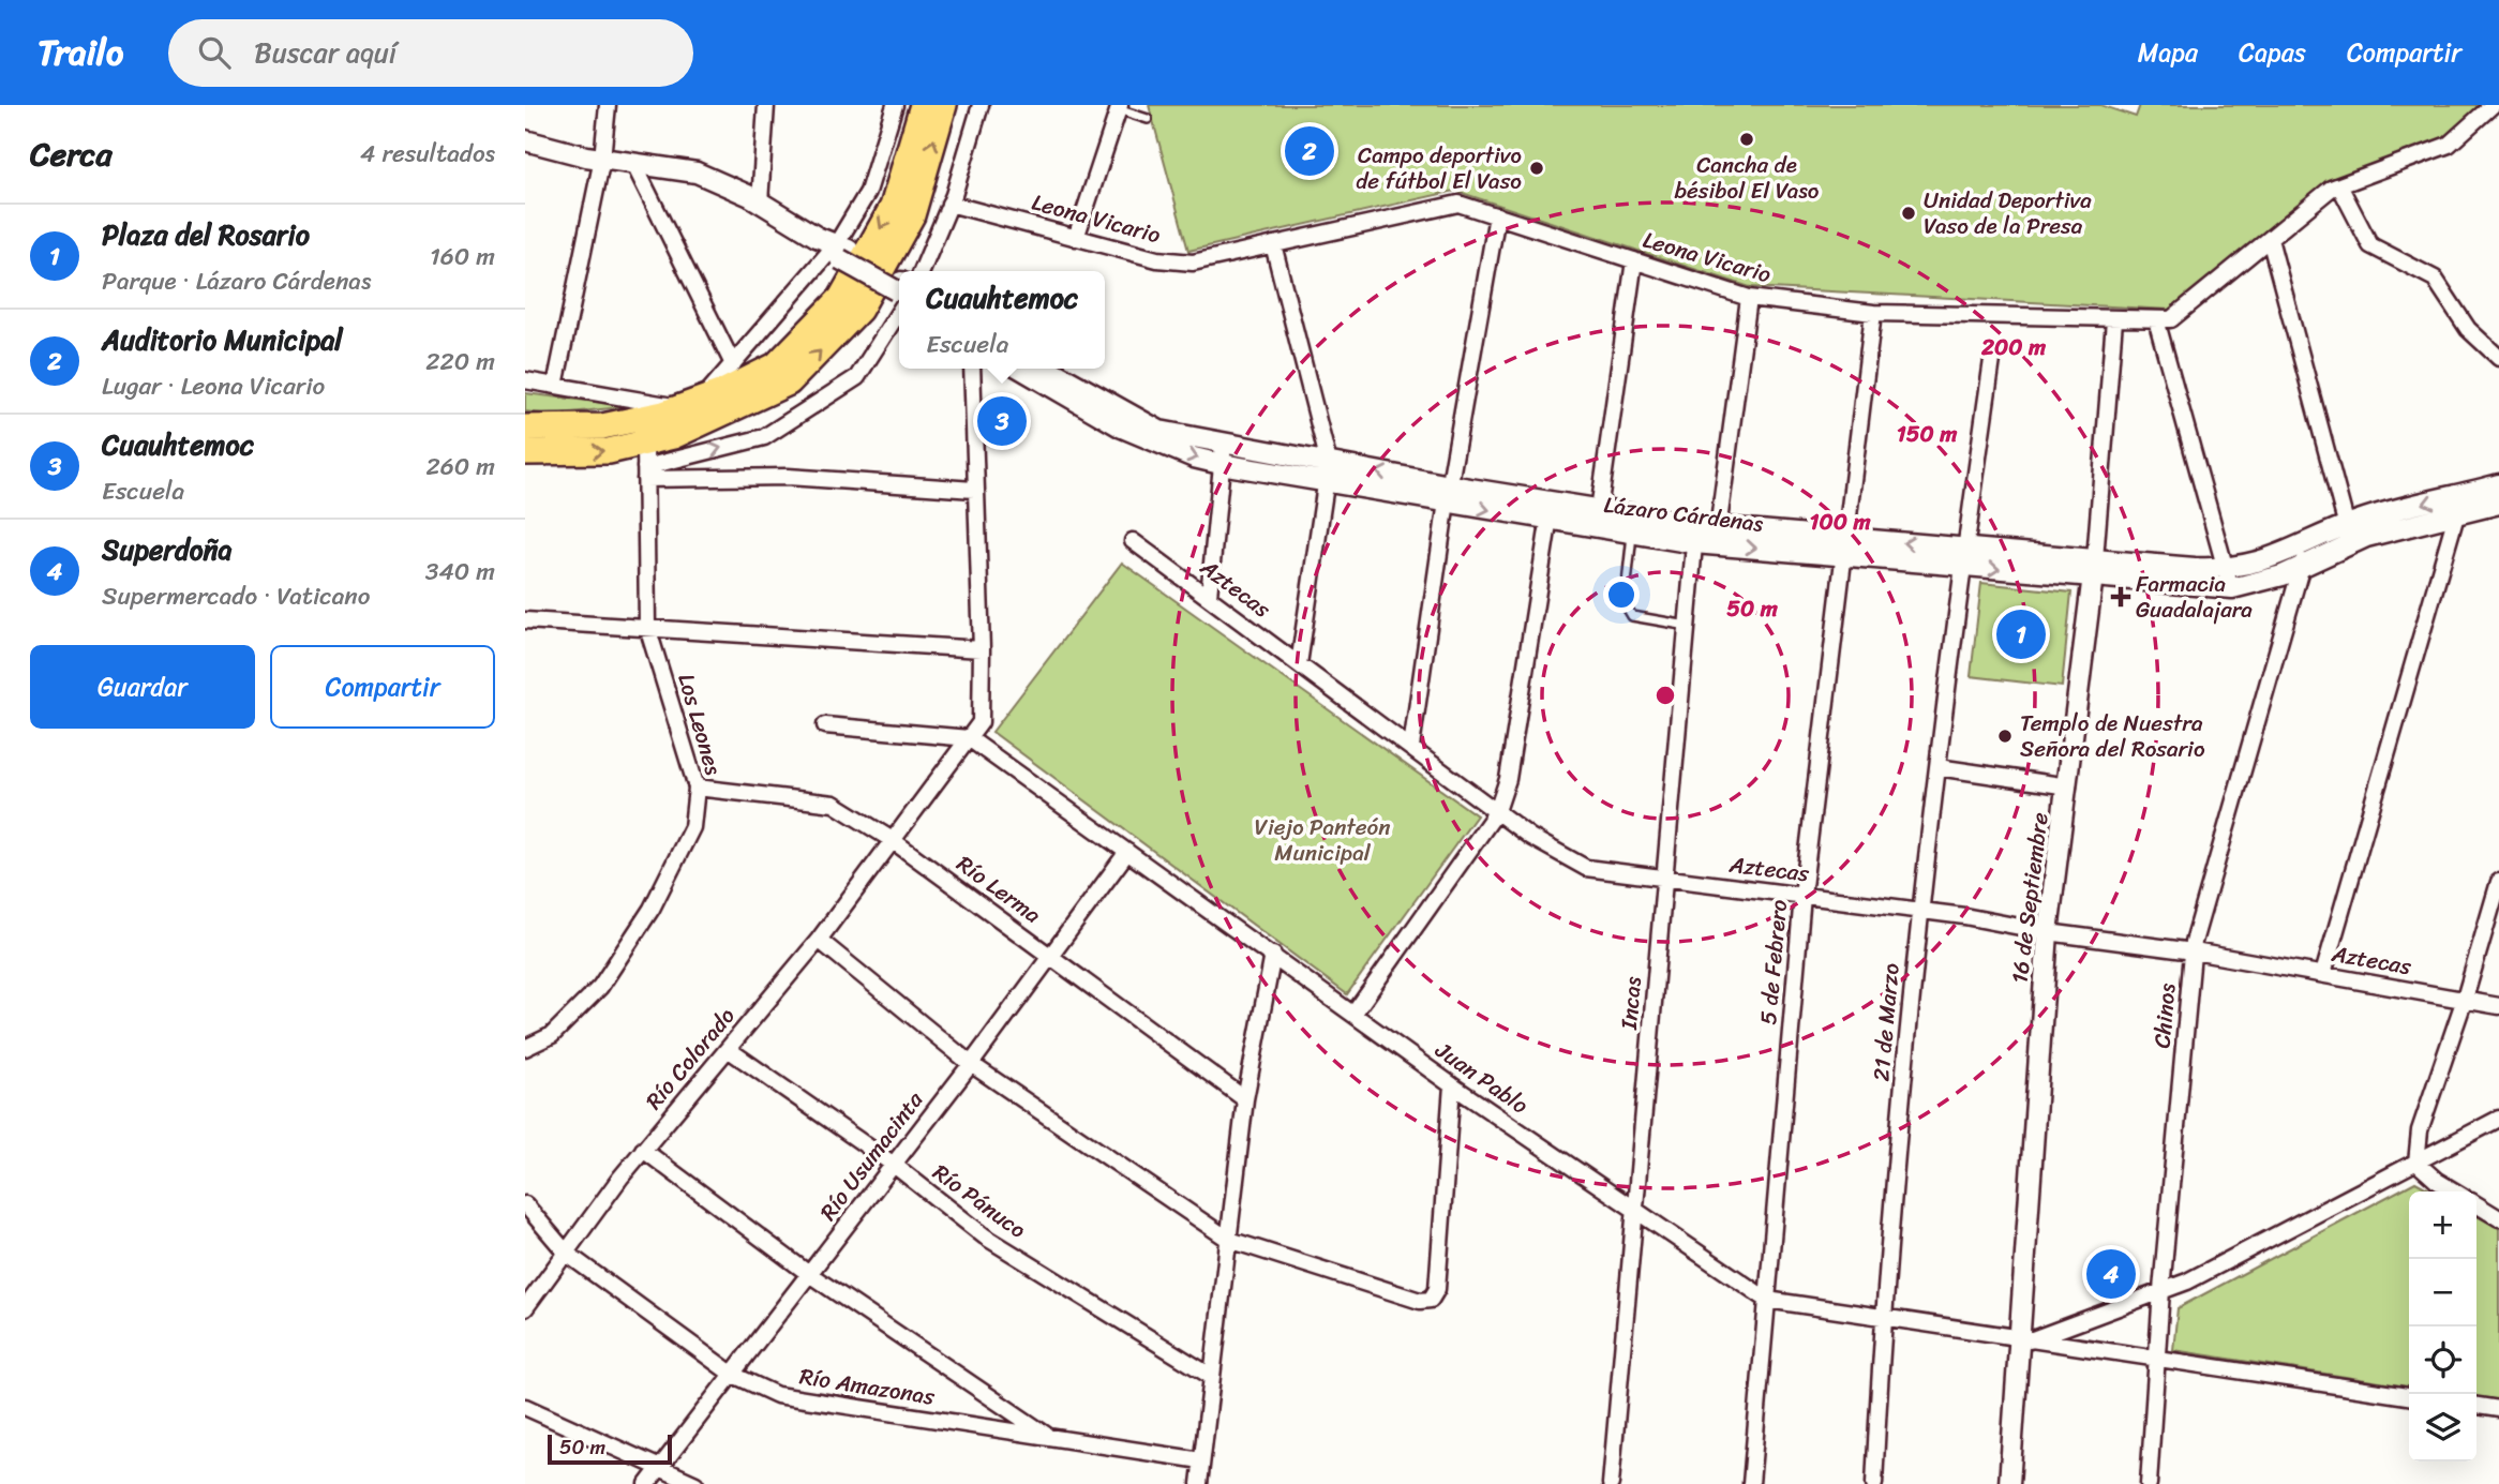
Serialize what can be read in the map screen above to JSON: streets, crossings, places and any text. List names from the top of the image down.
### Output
{
  "streets": {
    "street": [
      "Leona Vicario",
      "Lázaro Cárdenas",
      "Aztecas",
      "Los Leones",
      "Río Lerma",
      "16 de Septiembre",
      "5 de Febrero",
      "Incas",
      "Chinos",
      "21 de Marzo",
      "Río Colorado",
      "Juan Pablo",
      "Río Usumacinta",
      "Río Pánuco",
      "Río Amazonas"
    ]
  },
  "crossings": [
    ["Leona Vicario", "16 de Septiembre"],
    ["Leona Vicario", "5 de Febrero"],
    ["Lázaro Cárdenas", "16 de Septiembre"],
    ["Lázaro Cárdenas", "5 de Febrero"],
    ["Lázaro Cárdenas", "Incas"],
    ["Lázaro Cárdenas", "Chinos"],
    ["Lázaro Cárdenas", "21 de Marzo"],
    ["Aztecas", "16 de Septiembre"],
    ["Aztecas", "5 de Febrero"],
    ["Aztecas", "Incas"],
    ["Aztecas", "Chinos"],
    ["Aztecas", "21 de Marzo"],
    ["Los Leones", "Río Lerma"],
    ["Río Lerma", "Río Colorado"],
    ["Río Lerma", "Río Usumacinta"],
    ["16 de Septiembre", "Juan Pablo"],
    ["5 de Febrero", "Juan Pablo"],
    ["Incas", "Juan Pablo"],
    ["Chinos", "Juan Pablo"],
    ["21 de Marzo", "Juan Pablo"],
    ["Río Colorado", "Juan Pablo"],
    ["Río Colorado", "Río Pánuco"],
    ["Río Colorado", "Río Amazonas"],
    ["Juan Pablo", "Río Usumacinta"],
    ["Río Usumacinta", "Río Pánuco"],
    ["Río Usumacinta", "Río Amazonas"]
  ],
  "parks": ["Viejo Panteón Municipal"],
  "places": {
    "other": [
      "Cancha de bésibol El Vaso",
      "Campo deportivo de fútbol El Vaso",
      "Unidad Deportiva Vaso de la Presa",
      "Templo de Nuestra Señora del Rosario"
    ],
    "health": ["Farmacia Guadalajara"]
  },
  "scale_bar": "50 m",
  "page": {
    "header": "Trailo",
    "search": "Buscar aquí",
    "nav": ["Mapa", "Capas", "Compartir"],
    "heading": ["Cerca", "4 resultados"],
    "pins": [
      "2",
      "3",
      "1",
      "4"
    ],
    "list": [
      {
        "mark": "1",
        "name": "Plaza del Rosario",
        "note": "Parque · Lázaro Cárdenas",
        "value": "160 m"
      },
      {
        "mark": "2",
        "name": "Auditorio Municipal",
        "note": "Lugar · Leona Vicario",
        "value": "220 m"
      },
      {
        "mark": "3",
        "name": "Cuauhtemoc",
        "note": "Escuela",
        "value": "260 m"
      },
      {
        "mark": "4",
        "name": "Superdoña",
        "note": "Supermercado · Vaticano",
        "value": "340 m"
      }
    ],
    "popup": ["Cuauhtemoc", "Escuela"],
    "buttons": ["Guardar", "Compartir"],
    "map_buttons": ["+", "−"],
    "scale": "50 m"
  },
  "rings": [
    "200 m",
    "150 m",
    "100 m",
    "50 m"
  ]
}
